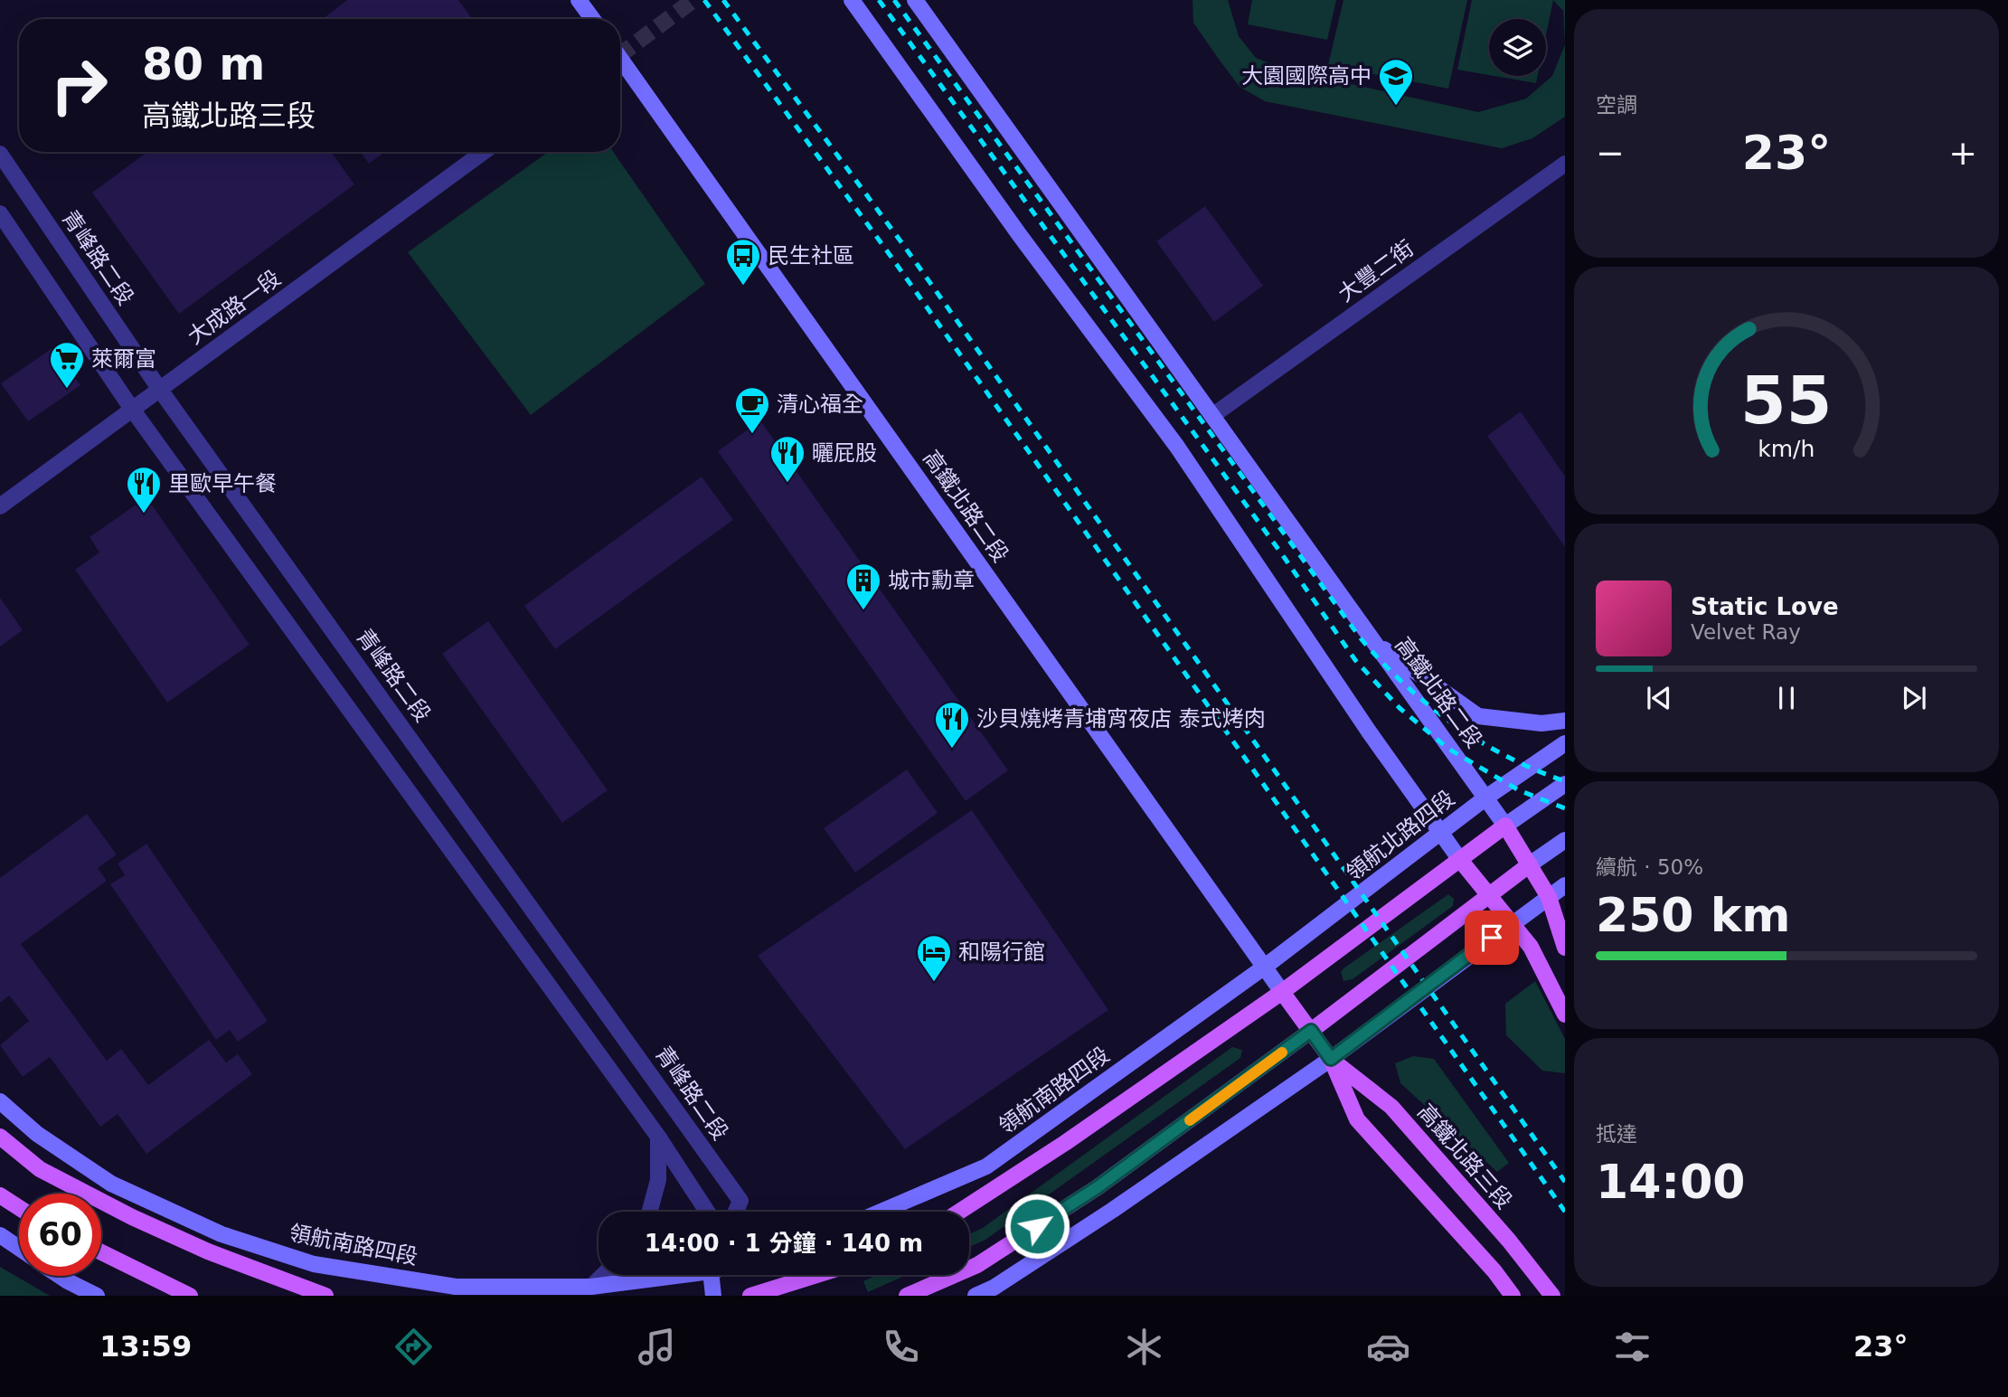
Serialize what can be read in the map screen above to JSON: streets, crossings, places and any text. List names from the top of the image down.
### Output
{
  "streets": {
    "main road": ["高鐵北路三段"],
    "street": [
      "青峰路二段",
      "大豐二街",
      "大成路一段",
      "高鐵北路二段",
      "領航北路四段",
      "領航南路四段"
    ]
  },
  "crossings": [
    ["青峰路二段", "大成路一段"],
    ["大豐二街", "高鐵北路二段"],
    ["高鐵北路二段", "領航北路四段"],
    ["高鐵北路二段", "領航南路四段"],
    ["高鐵北路二段", "高鐵北路三段"],
    ["領航北路四段", "領航南路四段"]
  ],
  "places": {
    "school or university": ["大園國際高中"],
    "bus stop": ["民生社區"],
    "supermarket": ["萊爾富"],
    "cafe": ["清心福全"],
    "restaurant": ["曬屁股", "里歐早午餐", "沙貝燒烤青埔宵夜店 泰式烤肉"],
    "building": ["城市勳章"],
    "hotel": ["和陽行館"]
  },
  "page": {
    "tile": [
      "空調",
      ["續航 · 50%", "250 km"],
      ["抵達", "14:00"]
    ],
    "turn": ["80 m", "高鐵北路三段"],
    "heat": ["−", "23°", "+"],
    "song": ["Static Love", "Velvet Ray"],
    "limit": "60",
    "trip": "14:00 · 1 分鐘 · 140 m",
    "tabs": ["13:59", "23°"],
    "gauge": ["55", "km/h"]
  }
}
